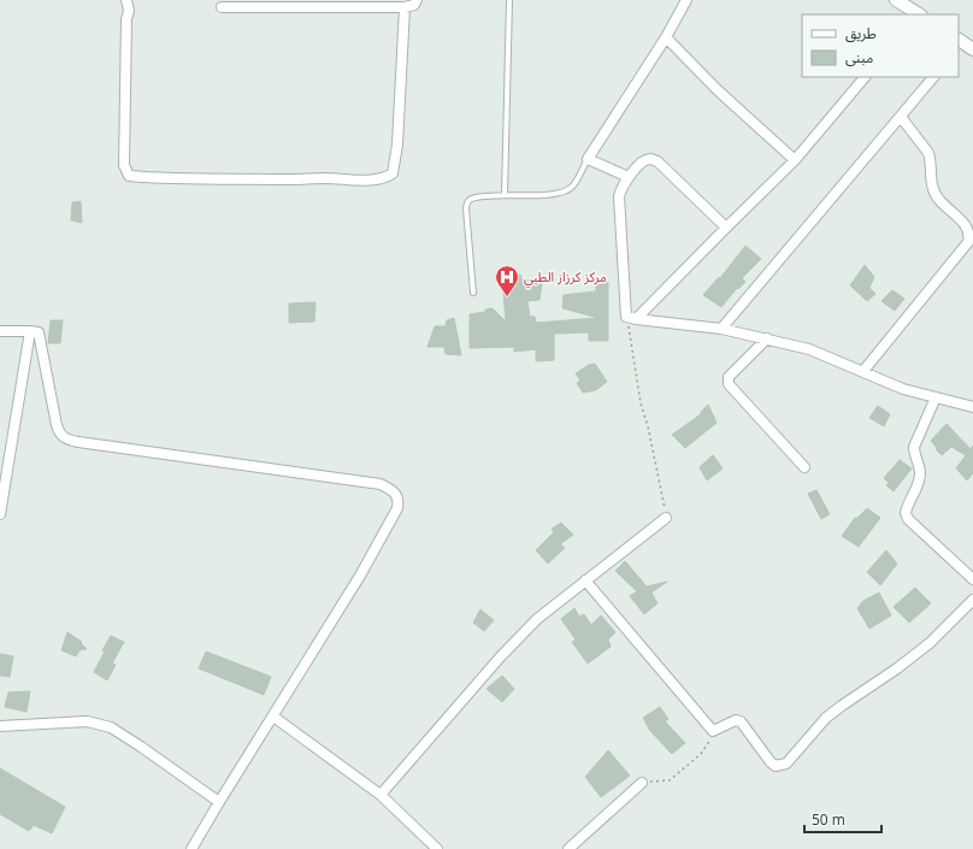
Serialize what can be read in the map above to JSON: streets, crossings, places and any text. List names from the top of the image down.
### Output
{
  "places": {
    "hospital": ["مركز كرزاز الطبي"]
  },
  "legend": ["طريق", "مبنى"],
  "scale_bar": "50 m"
}
